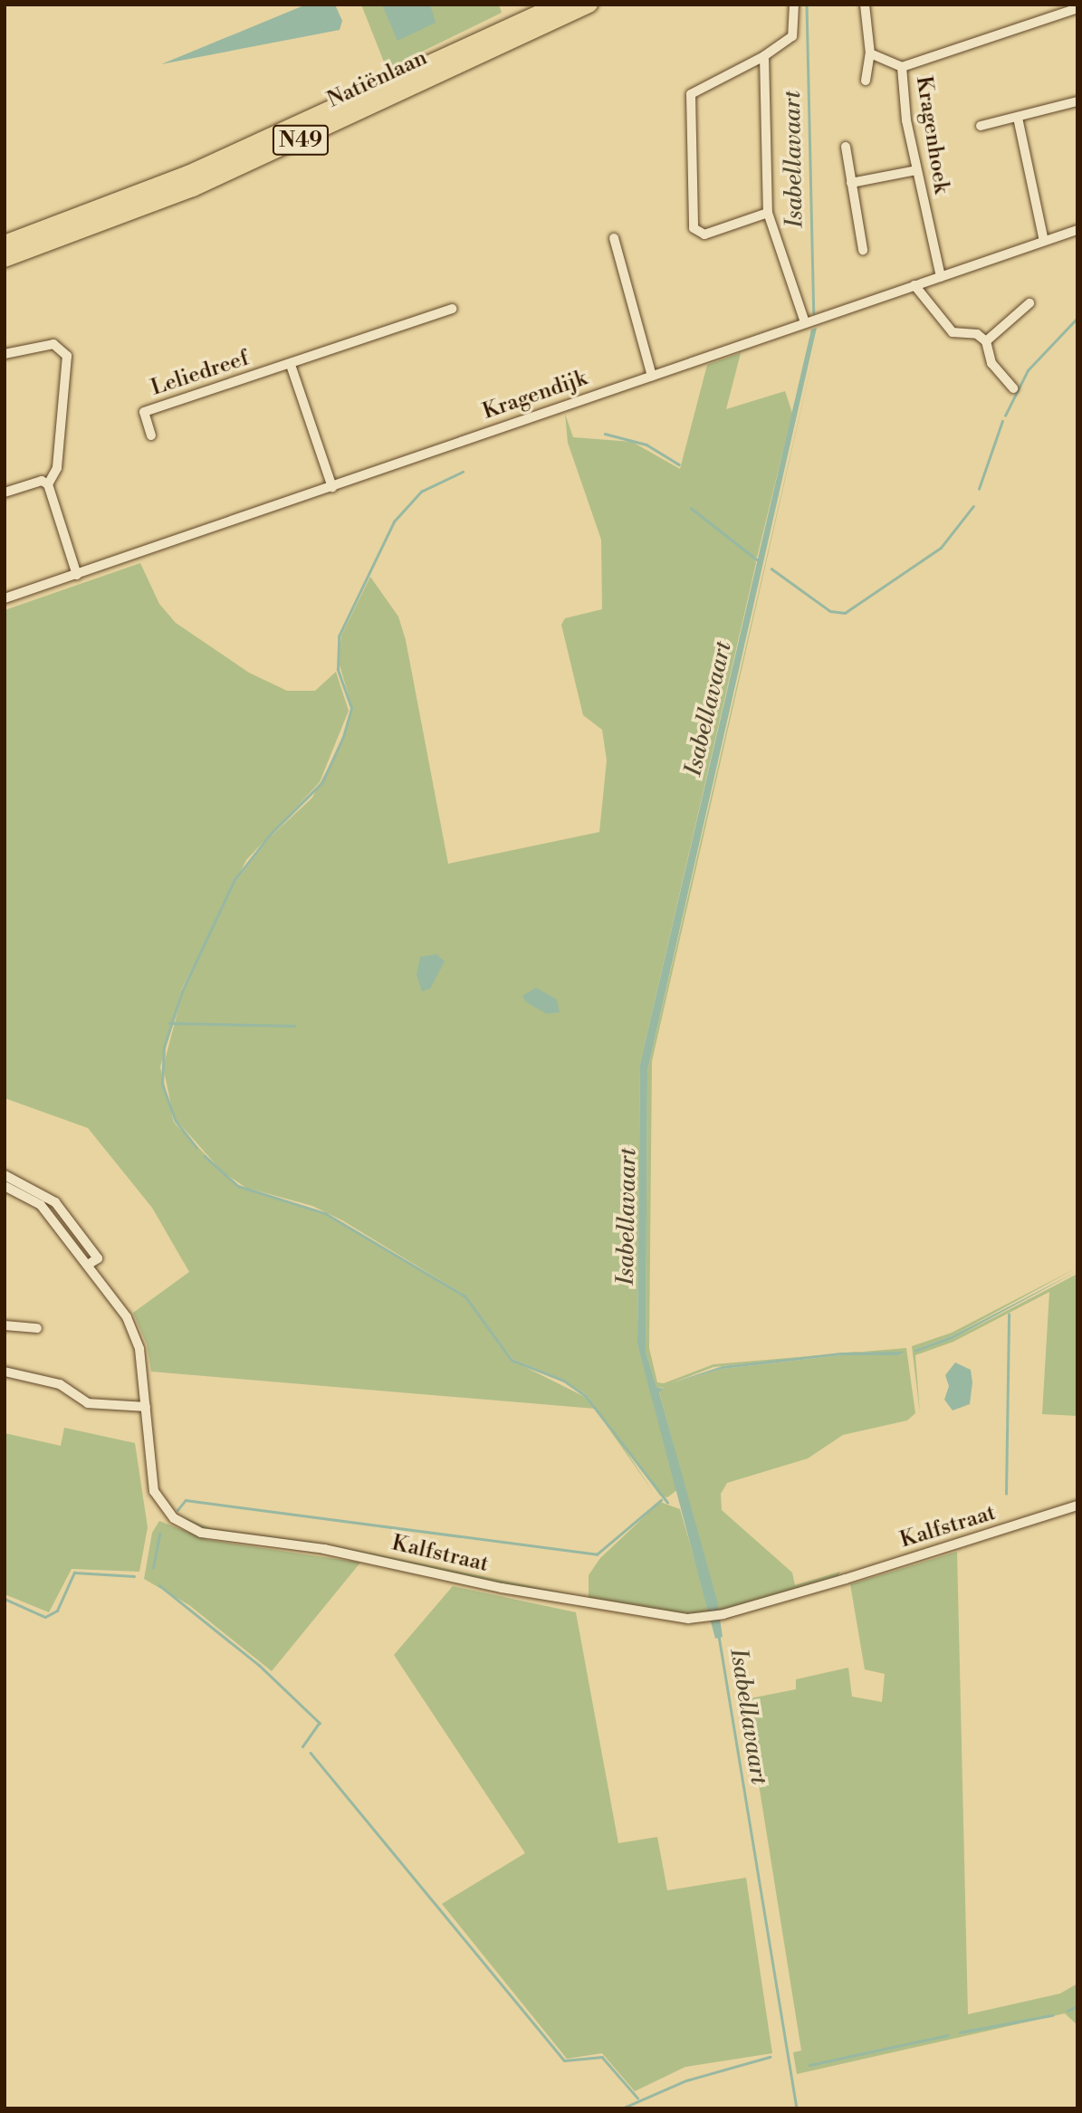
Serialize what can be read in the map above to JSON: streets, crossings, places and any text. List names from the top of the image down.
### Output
{
  "streets": {
    "main road": ["Natiënlaan", "N49"],
    "street": [
      "Kragenhoek",
      "Leliedreef",
      "Kragendijk",
      "Kalfstraat"
    ]
  },
  "crossings": [
    ["Kragenhoek", "Kragendijk"]
  ],
  "water": ["Isabellavaart"]
}
